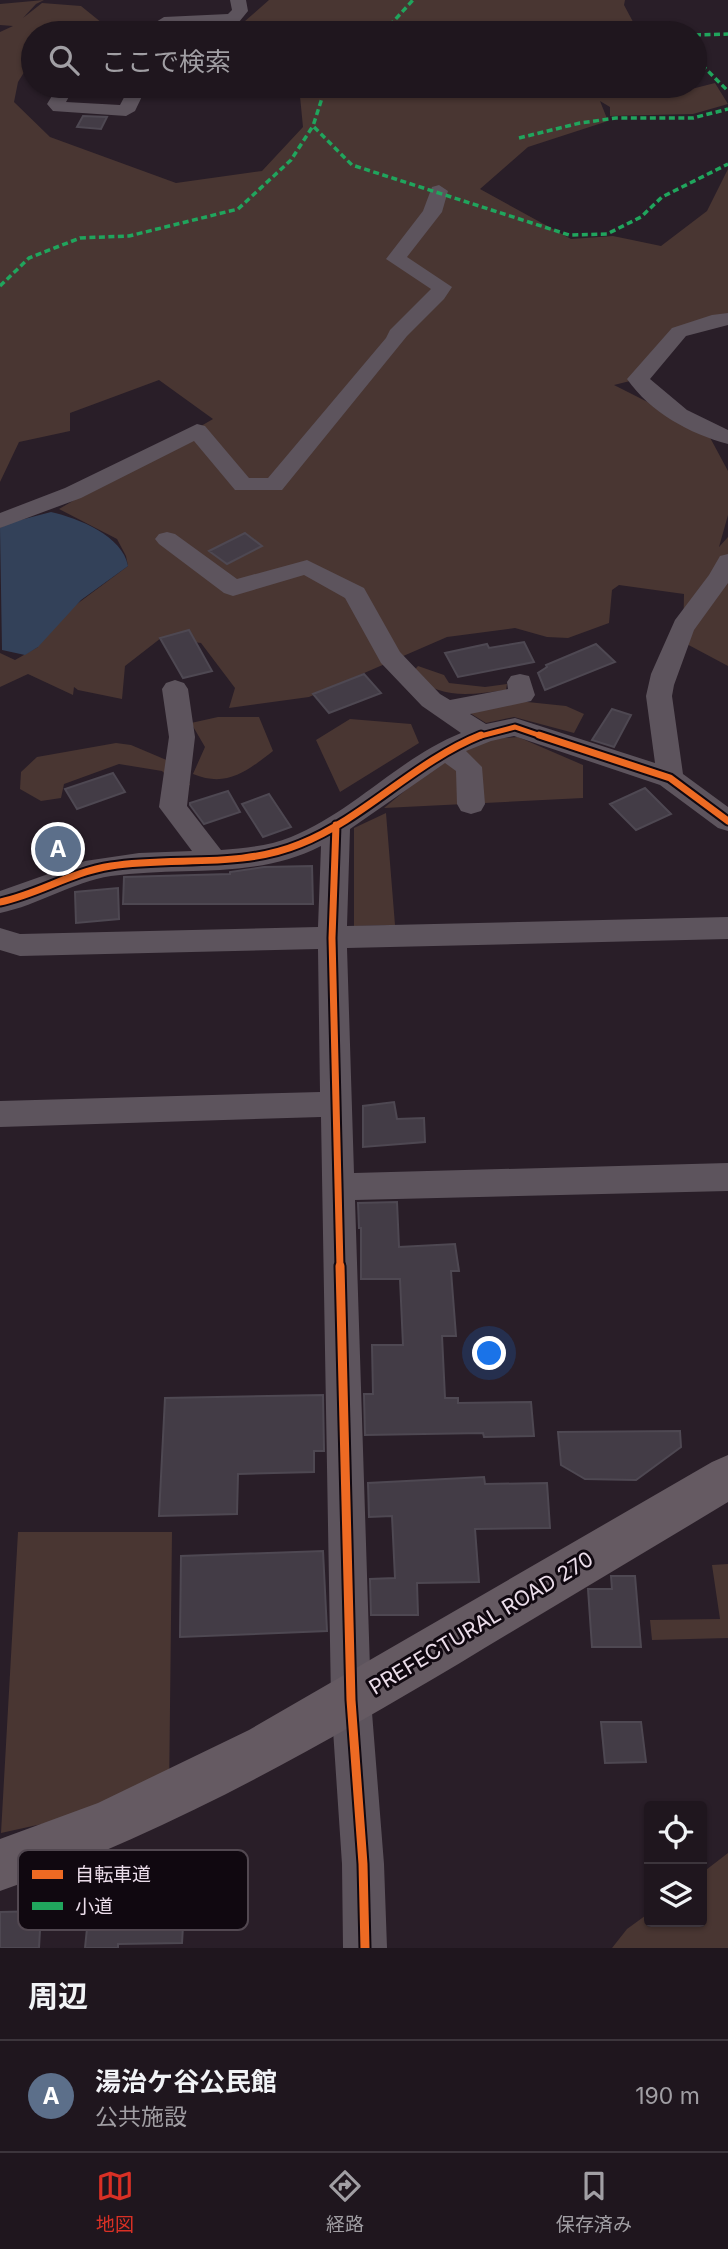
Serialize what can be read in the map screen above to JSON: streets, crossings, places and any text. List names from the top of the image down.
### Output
{
  "streets": {
    "main road": ["PREFECTURAL ROAD 270"]
  },
  "legend": ["自転車道", "小道"],
  "page": {
    "search": "ここで検索",
    "pins": "A",
    "heading": "周辺",
    "list": [
      {
        "mark": "A",
        "name": "湯治ケ谷公民館",
        "note": "公共施設",
        "value": "190 m"
      }
    ],
    "nav": ["地図", "経路", "保存済み"]
  }
}
